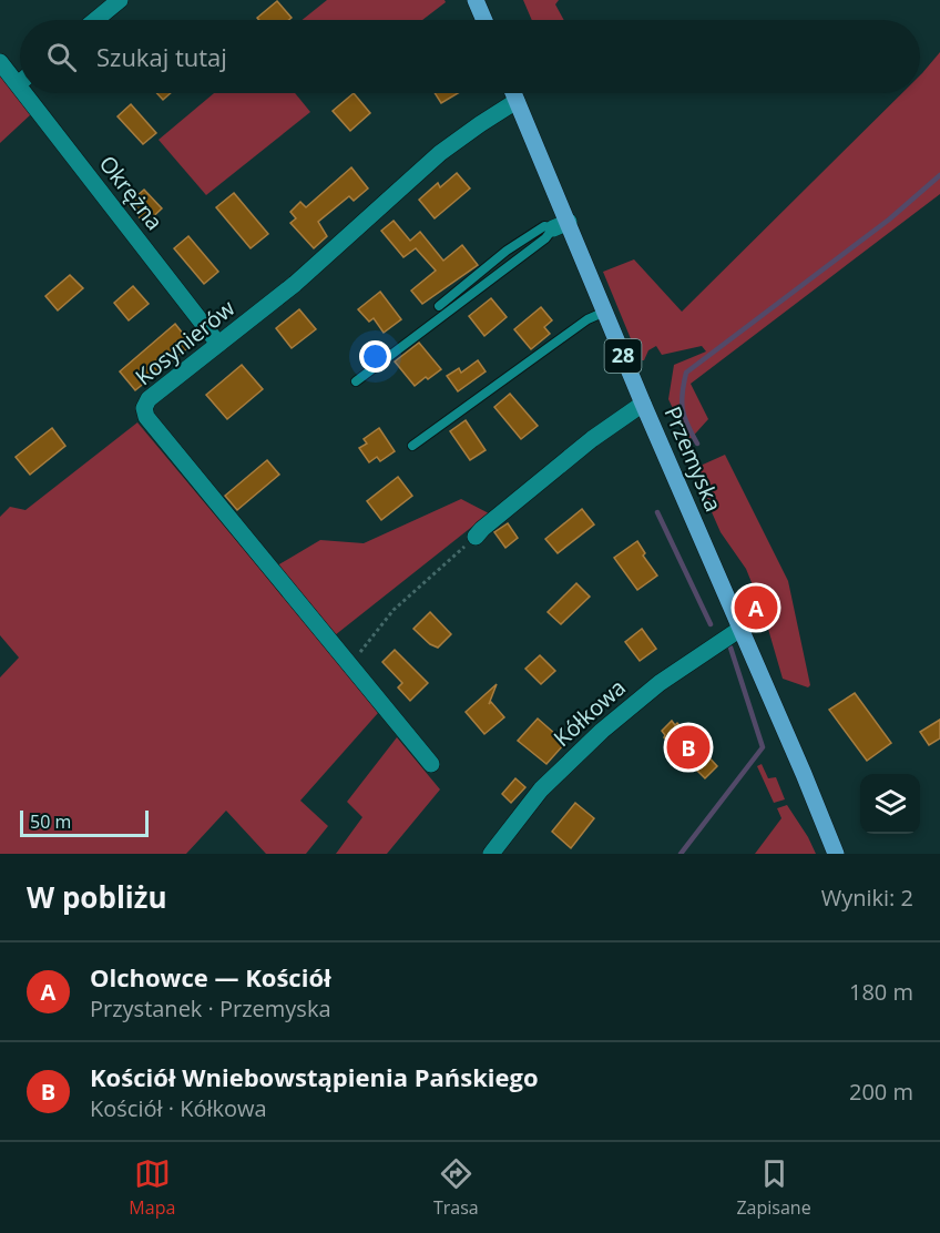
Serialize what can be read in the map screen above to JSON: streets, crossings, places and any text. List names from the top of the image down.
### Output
{
  "streets": {
    "main road": ["28", "Przemyska"],
    "street": ["Okrężna", "Kosynierów", "Kółkowa"]
  },
  "crossings": [
    ["Okrężna", "Kosynierów"],
    ["Kosynierów", "Przemyska"],
    ["Przemyska", "Kółkowa"]
  ],
  "scale_bar": "50 m",
  "page": {
    "search": "Szukaj tutaj",
    "pins": ["A", "B"],
    "scale": "50 m",
    "heading": ["W pobliżu", "Wyniki: 2"],
    "list": [
      {
        "mark": "A",
        "name": "Olchowce — Kościół",
        "note": "Przystanek · Przemyska",
        "value": "180 m"
      },
      {
        "mark": "B",
        "name": "Kościół Wniebowstąpienia Pańskiego",
        "note": "Kościół · Kółkowa",
        "value": "200 m"
      }
    ],
    "nav": ["Mapa", "Trasa", "Zapisane"]
  }
}
